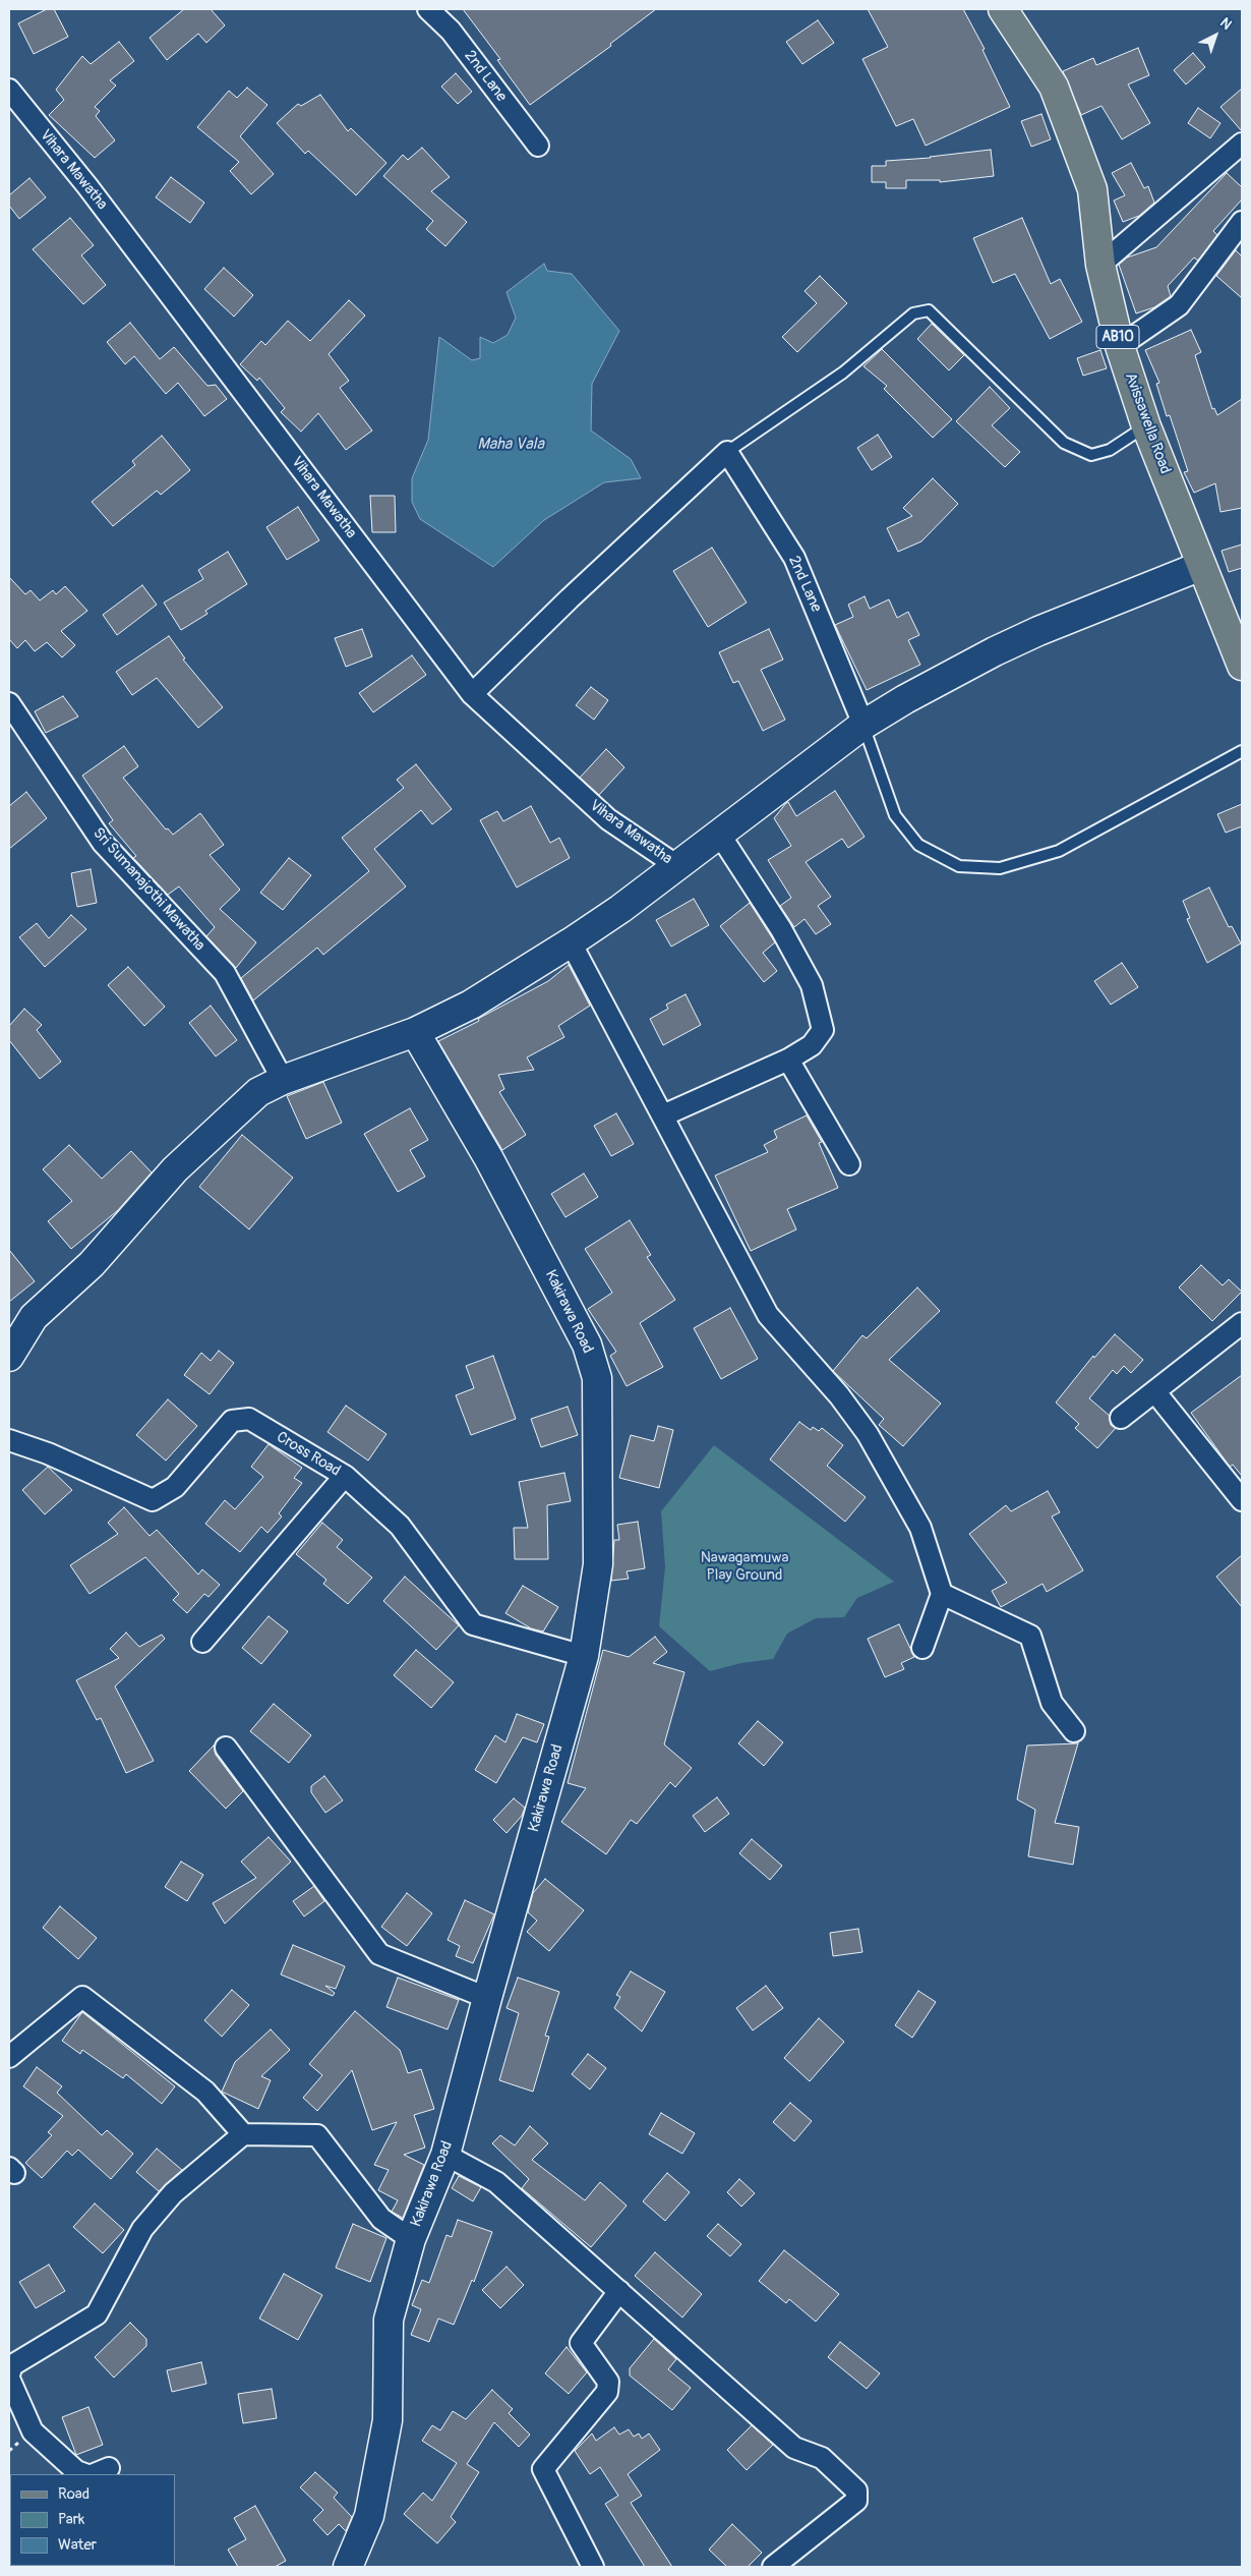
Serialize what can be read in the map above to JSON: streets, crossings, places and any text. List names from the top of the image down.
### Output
{
  "streets": {
    "main road": ["AB10", "Avissawella Road"],
    "street": [
      "2nd Lane",
      "Vihara Mawatha",
      "Sri Sumanajothi Mawatha",
      "Kakirawa Road",
      "Cross Road"
    ]
  },
  "crossings": [
    ["Kakirawa Road", "Cross Road"]
  ],
  "water": ["Maha Vala"],
  "parks": ["Nawagamuwa Play Ground"],
  "legend": ["Road", "Park", "Water"],
  "north": "top right"
}
